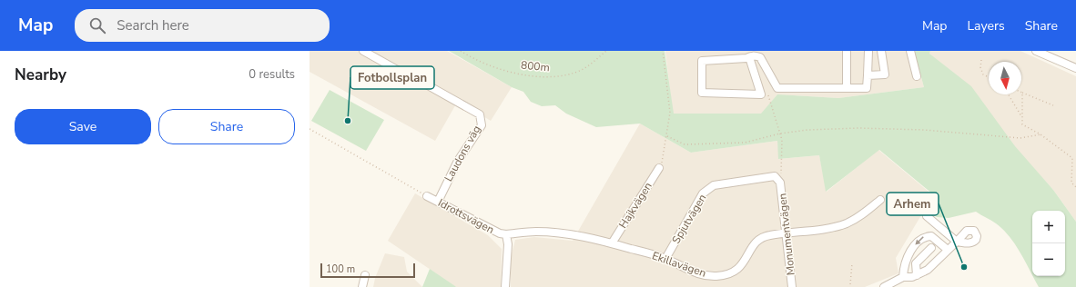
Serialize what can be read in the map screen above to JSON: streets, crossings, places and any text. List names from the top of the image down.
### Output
{
  "streets": {
    "street": [
      "Laudons väg",
      "Hajkvägen",
      "Idrottsvägen",
      "Spjutvägen",
      "Monumentvägen",
      "Ekillavägen"
    ],
    "path": ["800m"]
  },
  "crossings": [
    ["Laudons väg", "Idrottsvägen"],
    ["Hajkvägen", "Ekillavägen"],
    ["Idrottsvägen", "Ekillavägen"],
    ["Spjutvägen", "Monumentvägen"],
    ["Spjutvägen", "Ekillavägen"],
    ["Monumentvägen", "Ekillavägen"]
  ],
  "places": ["Fotbollsplan", "Arhem"],
  "scale_bar": "100 m",
  "north": "bottom",
  "page": {
    "header": "Map",
    "search": "Search here",
    "nav": ["Map", "Layers", "Share"],
    "heading": ["Nearby", "0 results"],
    "buttons": ["Save", "Share"],
    "map_buttons": ["+", "−"],
    "scale": "100 m"
  }
}
